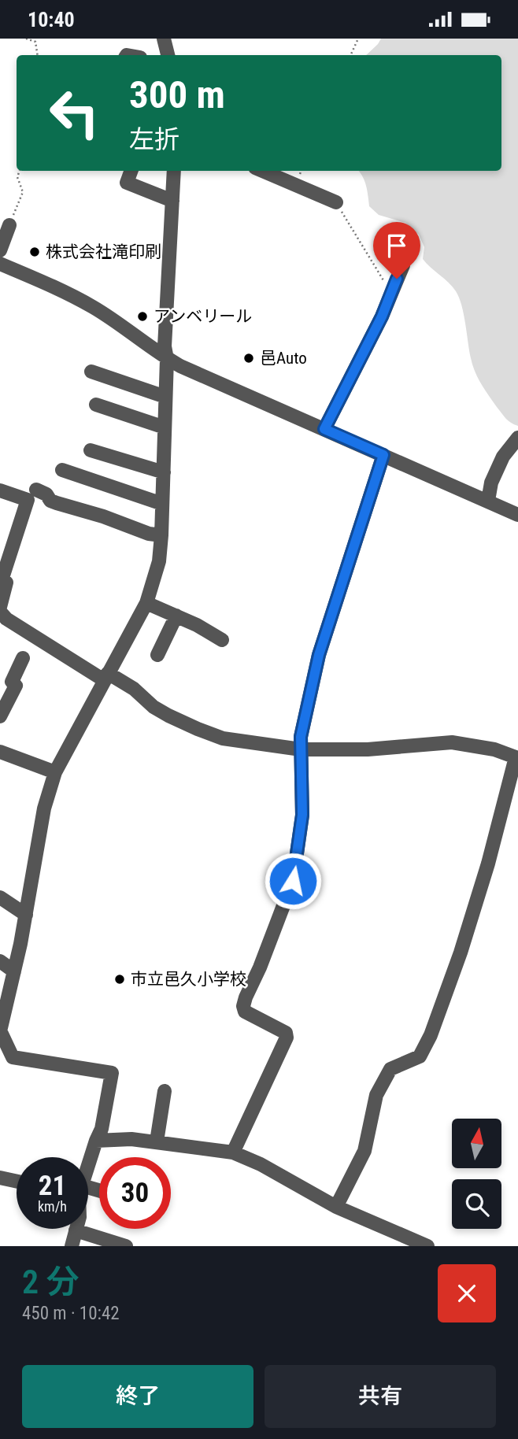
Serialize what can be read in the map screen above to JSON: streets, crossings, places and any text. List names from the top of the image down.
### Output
{
  "places": [
    "株式会社滝印刷",
    "アンベリール",
    "邑Auto",
    "市立邑久小学校"
  ],
  "north": "top",
  "page": {
    "status": "10:40",
    "turn": ["300 m", "左折"],
    "speed": "21 km/h",
    "limit": "30",
    "heading": ["2 分", "450 m · 10:42"],
    "buttons": ["終了", "共有"]
  }
}
